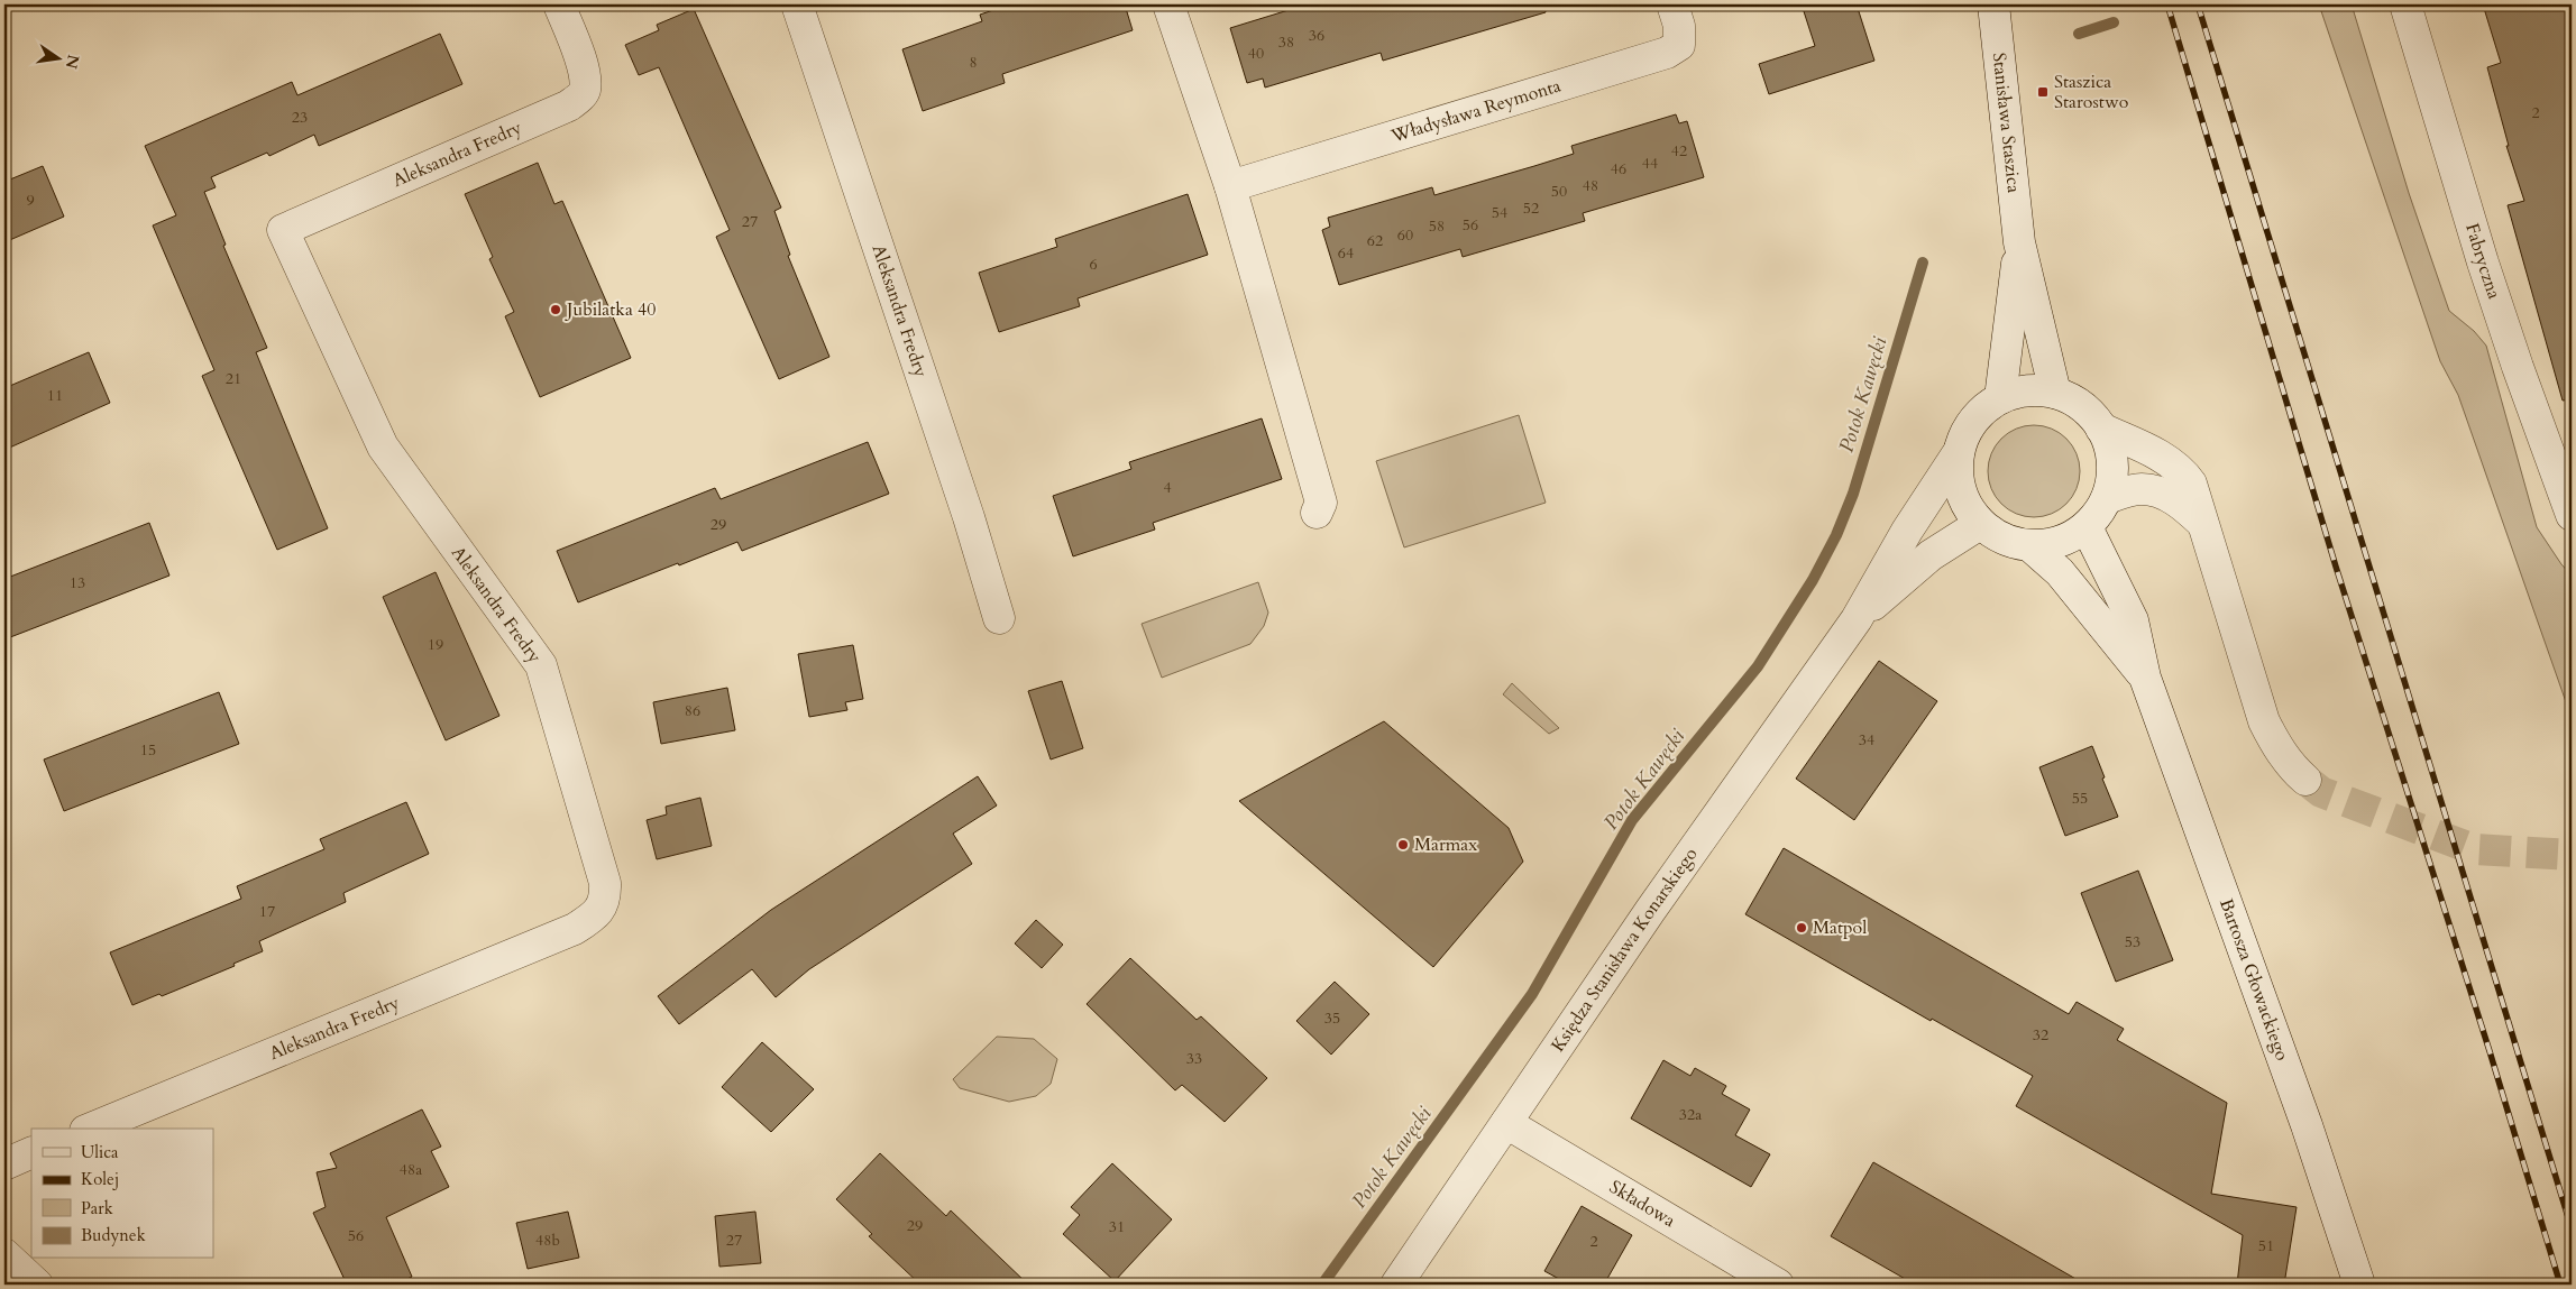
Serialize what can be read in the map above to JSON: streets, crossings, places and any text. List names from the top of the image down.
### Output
{
  "streets": {
    "street": [
      "Władysława Reymonta",
      "Stanisława Staszica",
      "Aleksandra Fredry",
      "Fabryczna",
      "Księdza Stanisława Konarskiego",
      "Bartosza Głowackiego",
      "Składowa"
    ]
  },
  "crossings": [
    ["Stanisława Staszica", "Księdza Stanisława Konarskiego"],
    ["Stanisława Staszica", "Bartosza Głowackiego"],
    ["Księdza Stanisława Konarskiego", "Bartosza Głowackiego"],
    ["Księdza Stanisława Konarskiego", "Składowa"]
  ],
  "water": ["Potok Kawęcki"],
  "places": {
    "transit": ["Staszica Starostwo"],
    "other": ["Jubilatka 40", "Marmax", "Matpol"]
  },
  "house_numbers": [
    "36",
    "38",
    "40",
    "8",
    "2",
    "23",
    "42",
    "44",
    "46",
    "48",
    "50",
    "9",
    "52",
    "54",
    "27",
    "56",
    "58",
    "60",
    "62",
    "64",
    "6",
    "21",
    "11",
    "4",
    "29",
    "13",
    "19",
    "86",
    "34",
    "15",
    "55",
    "17",
    "53",
    "35",
    "32",
    "33",
    "32a",
    "48a",
    "29",
    "31",
    "56",
    "48b",
    "27",
    "2",
    "51"
  ],
  "legend": [
    "Ulica",
    "Kolej",
    "Park",
    "Budynek"
  ],
  "north": "right"
}
